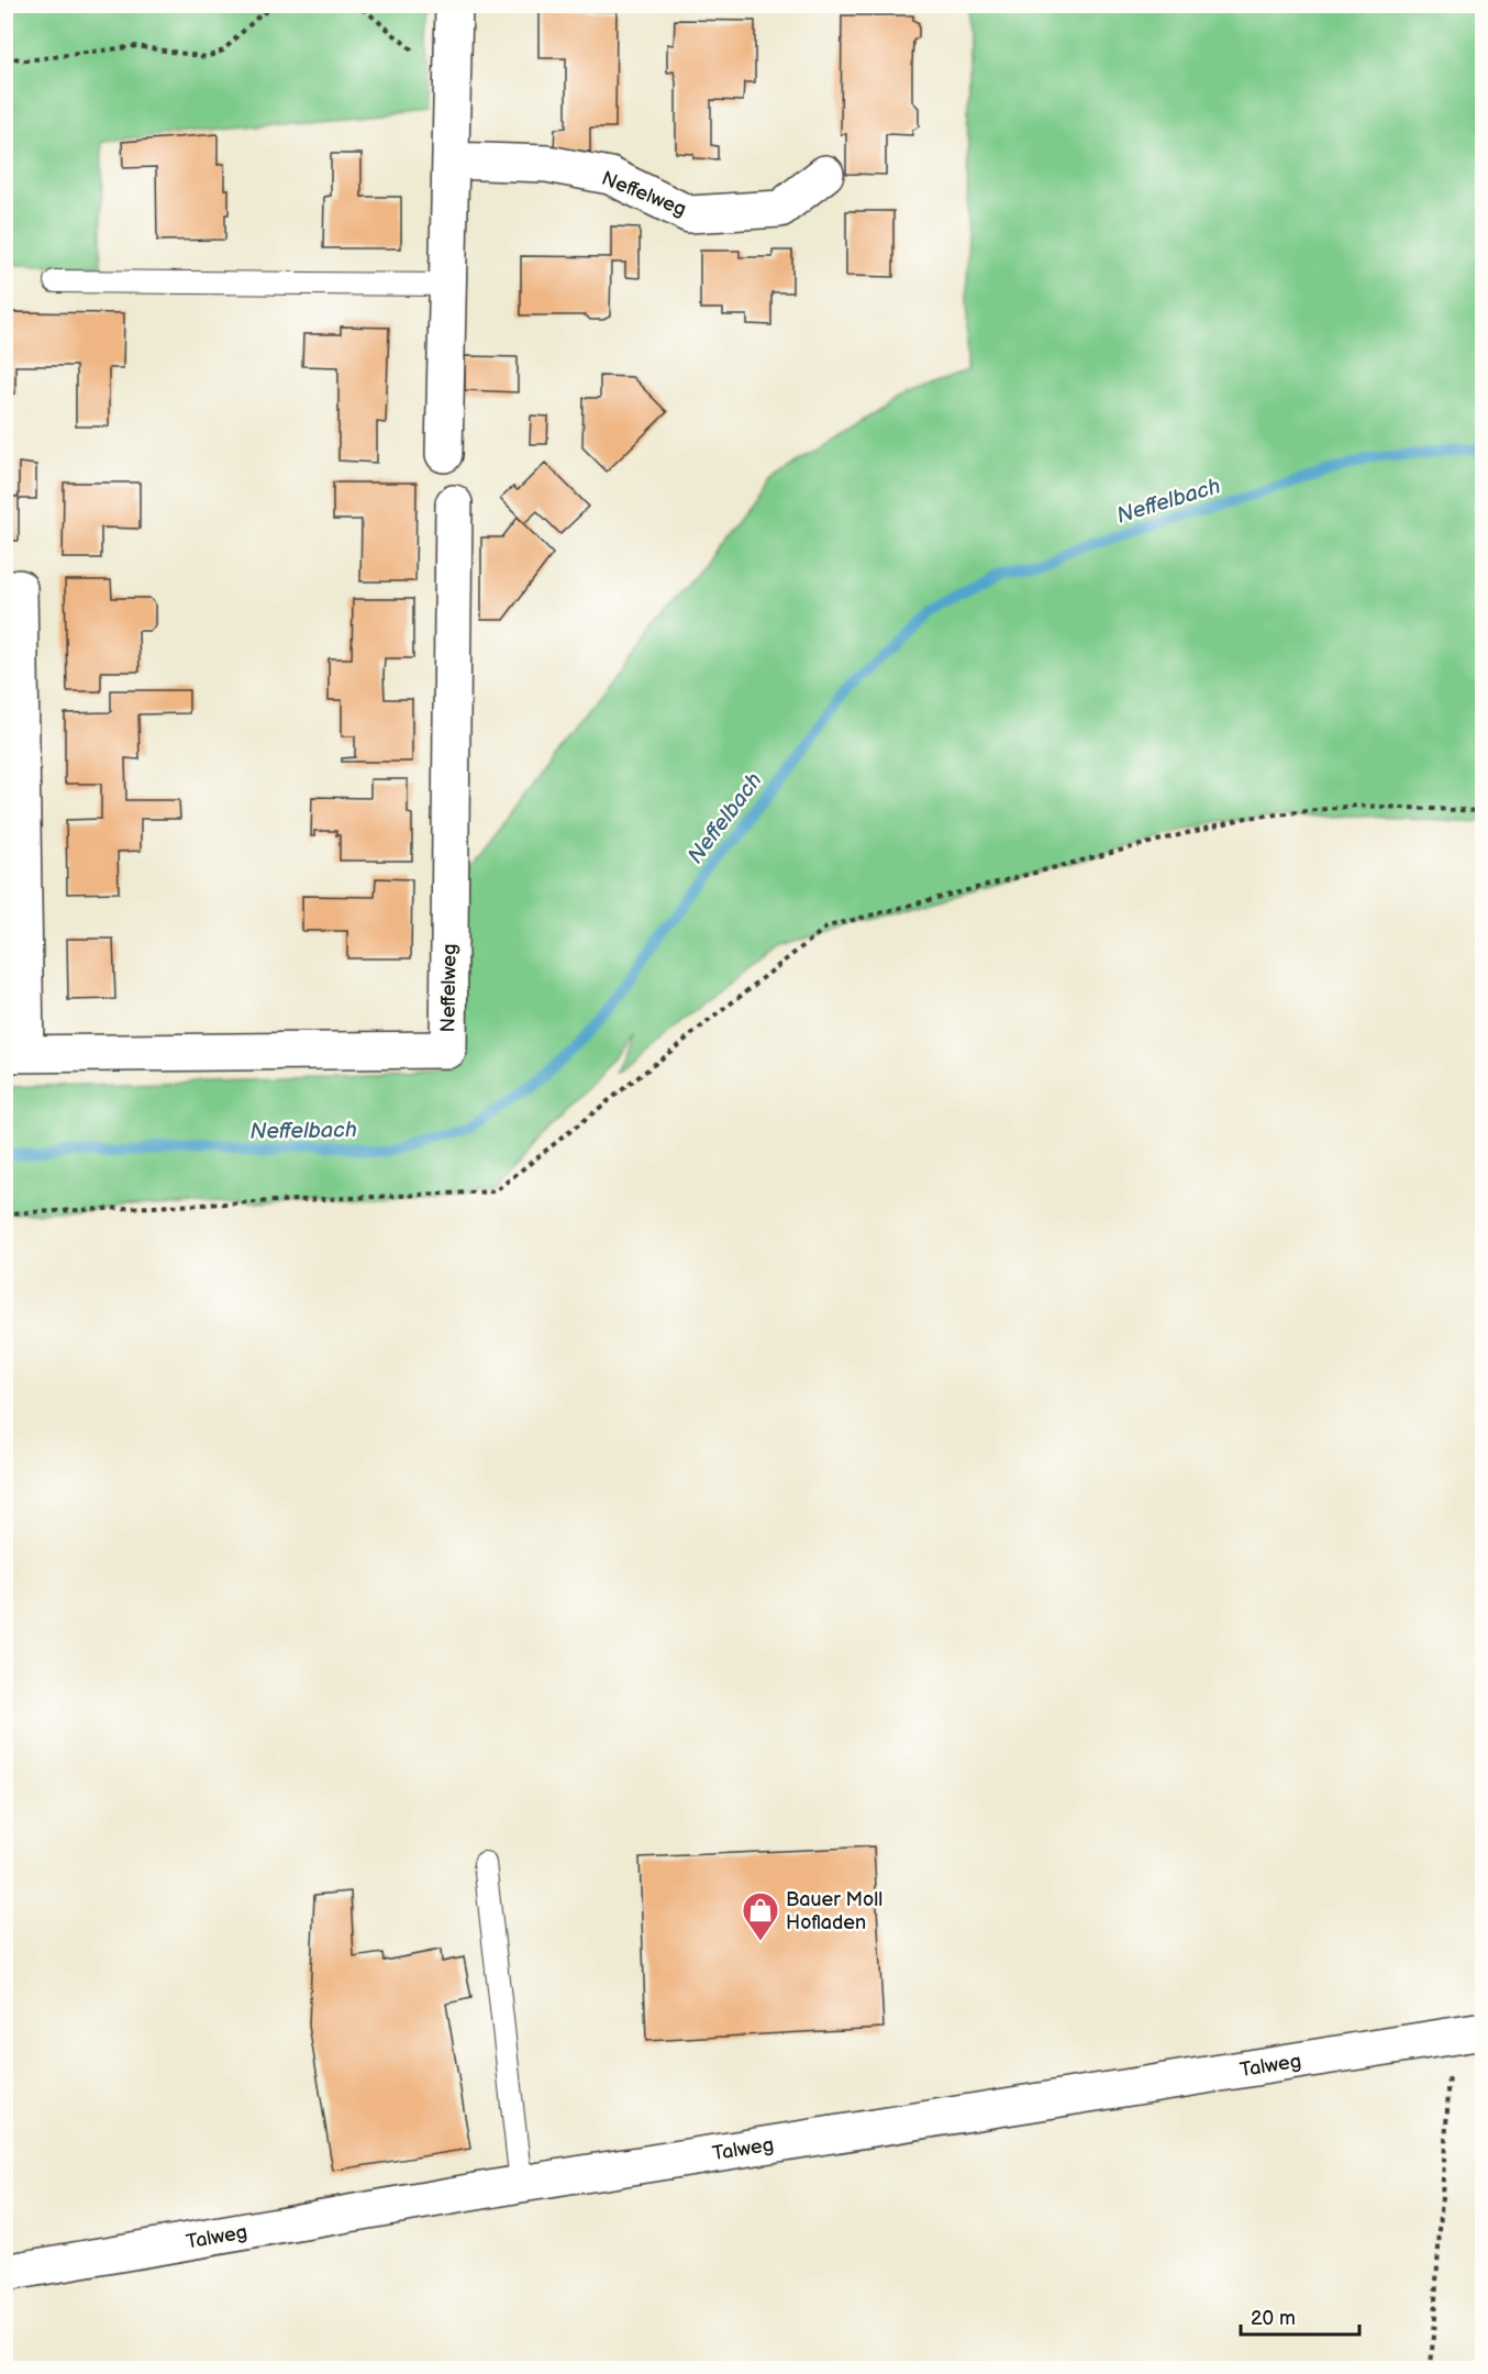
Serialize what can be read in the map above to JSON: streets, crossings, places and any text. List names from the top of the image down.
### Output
{
  "streets": {
    "street": ["Neffelweg", "Talweg"]
  },
  "water": ["Neffelbach"],
  "places": {
    "shop": ["Bauer Moll Hofladen"]
  },
  "scale_bar": "20 m"
}
